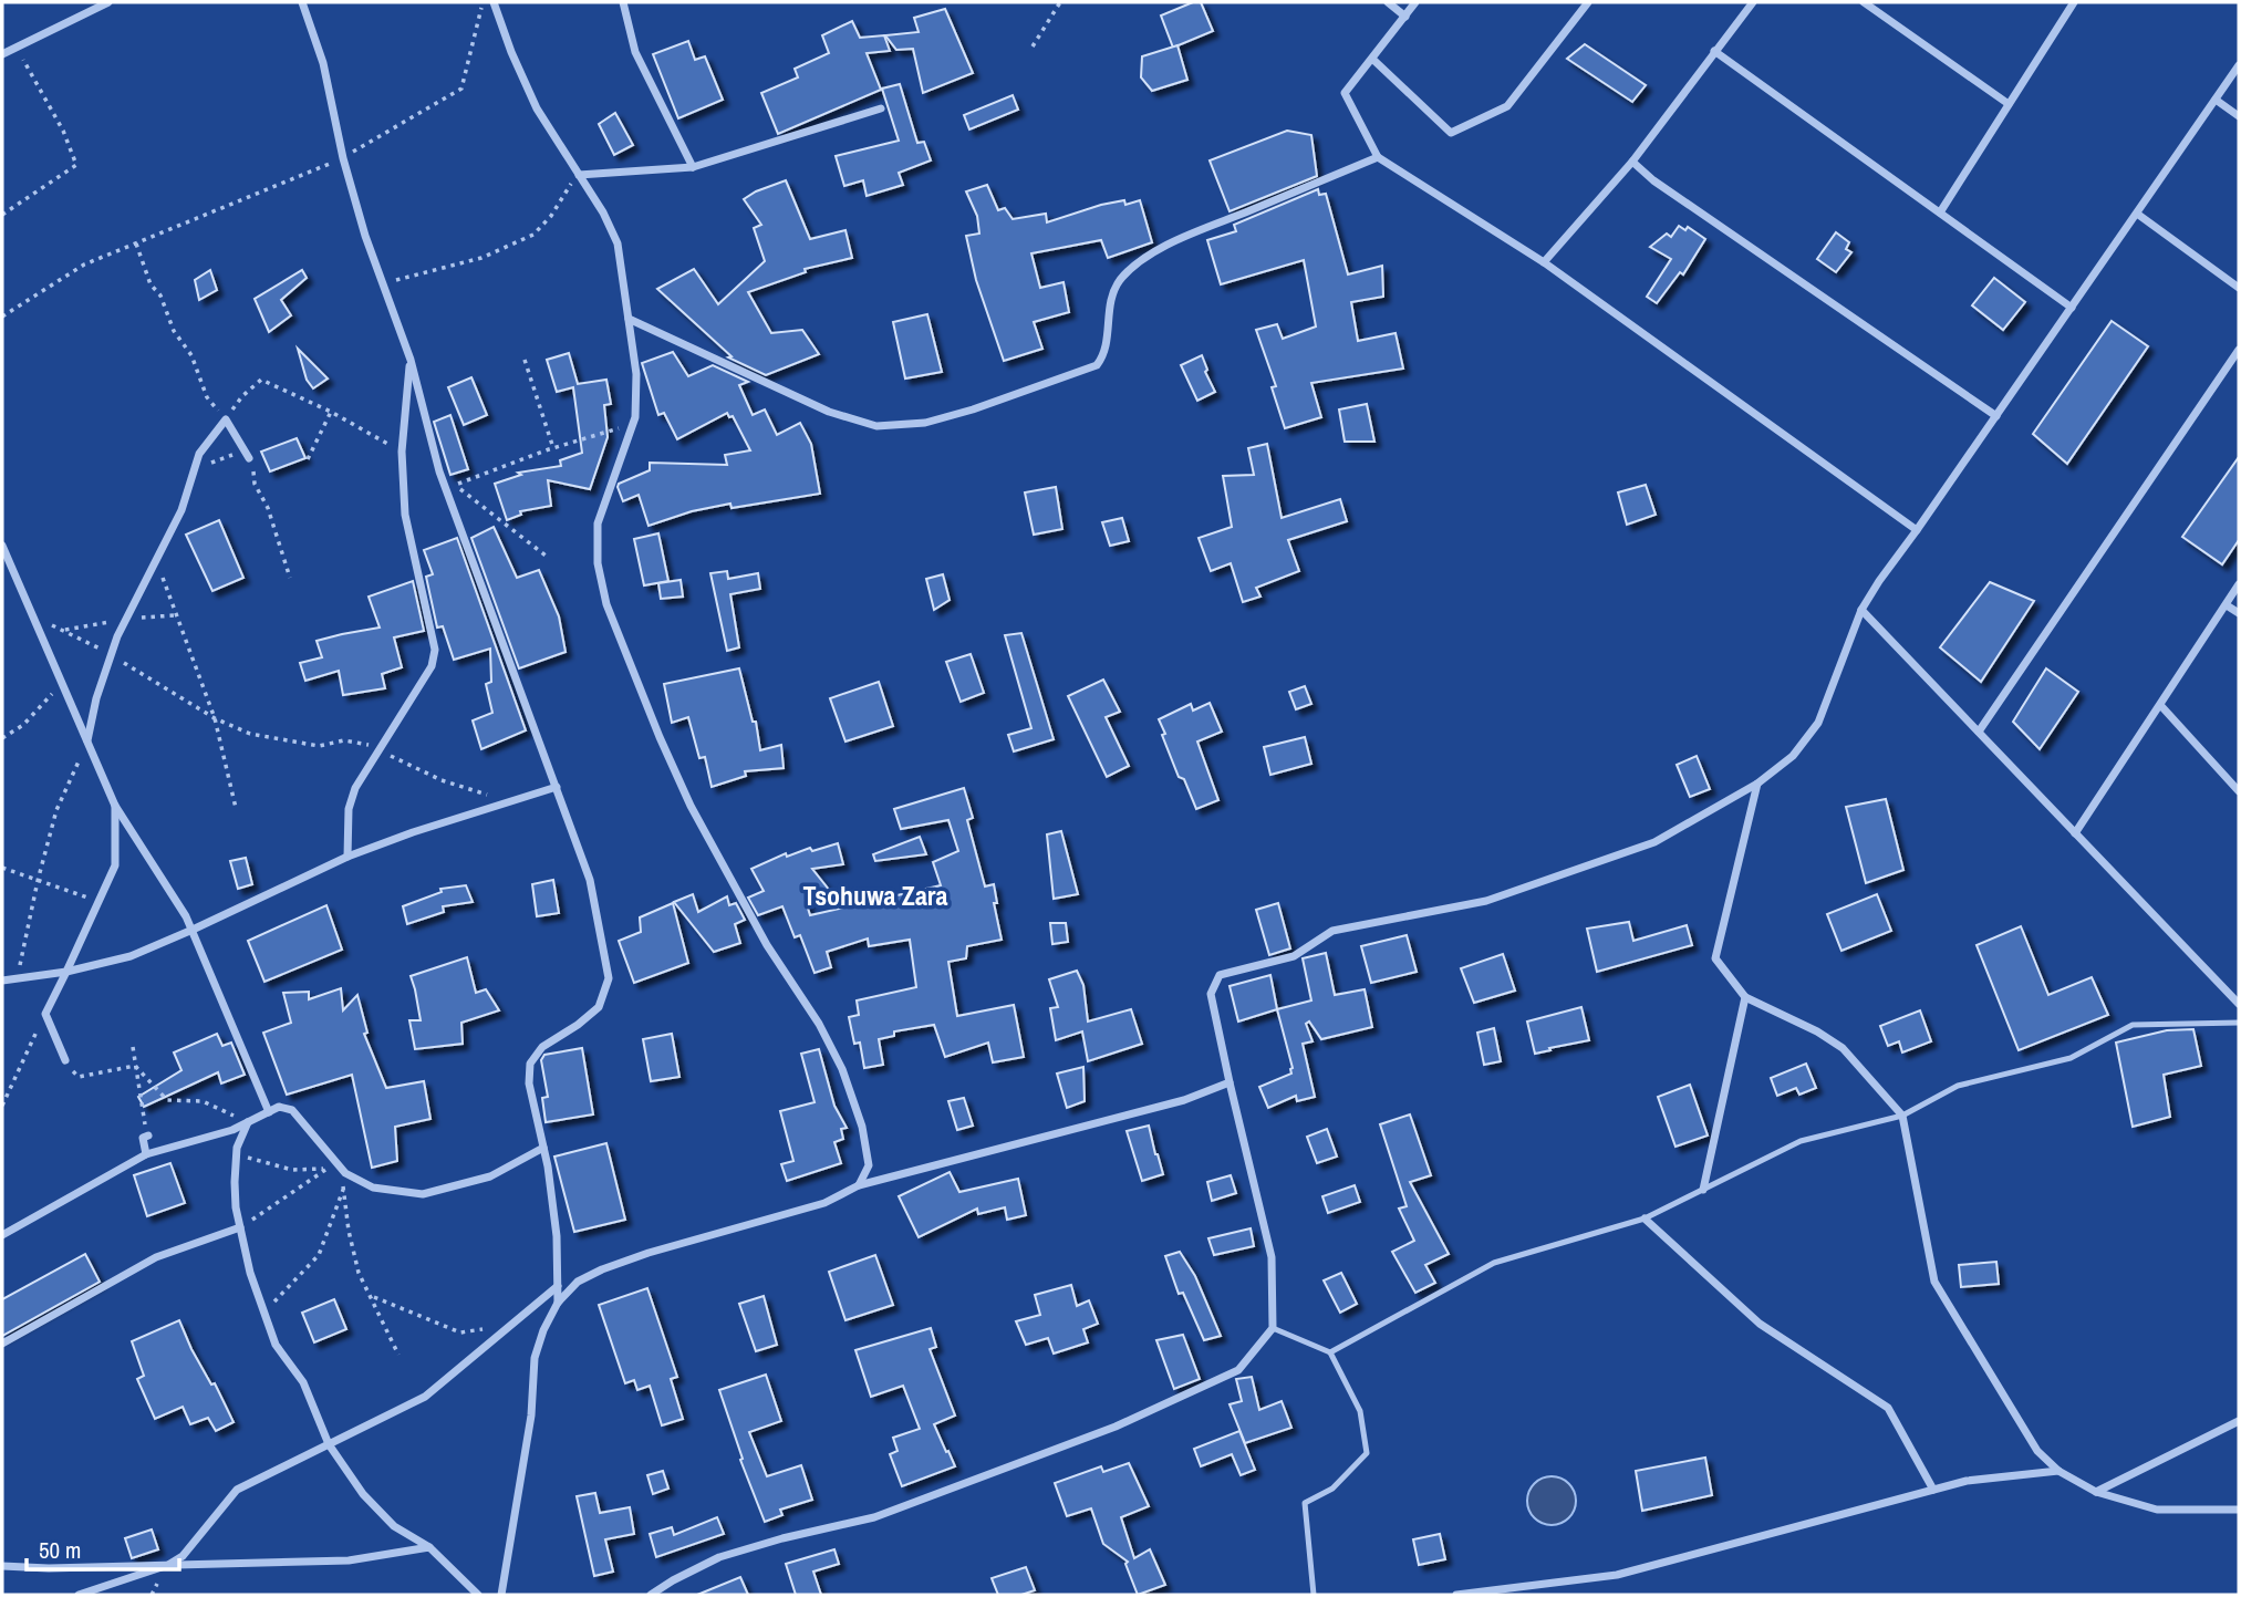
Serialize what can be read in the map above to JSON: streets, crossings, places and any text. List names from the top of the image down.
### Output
{
  "districts": ["Tsohuwa Zara"],
  "scale_bar": "50 m"
}
